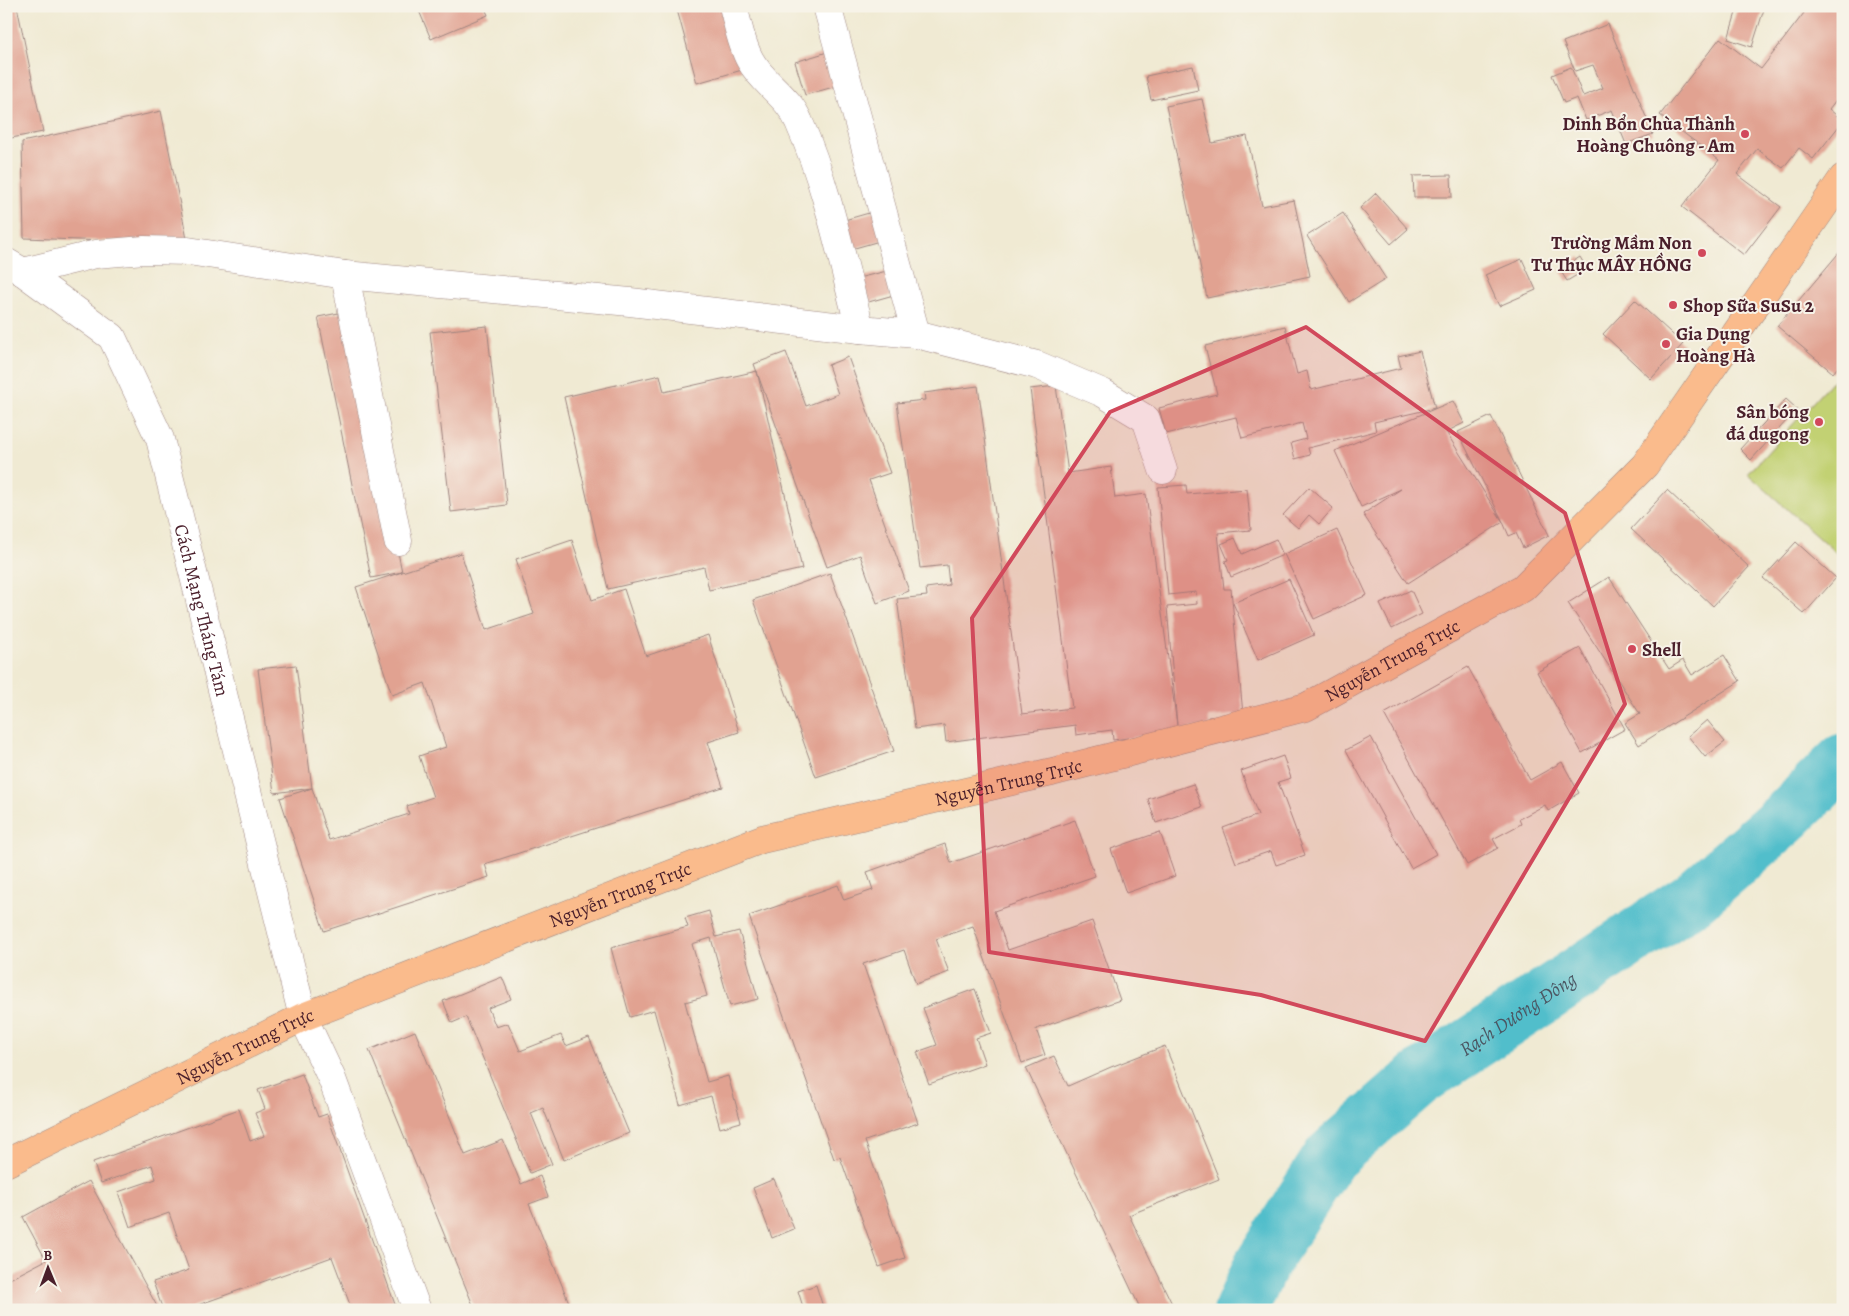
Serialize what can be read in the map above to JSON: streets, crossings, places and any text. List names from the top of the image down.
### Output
{
  "streets": {
    "main road": ["Nguyễn Trung Trực"],
    "street": ["Cách Mạng Tháng Tám"]
  },
  "crossings": [
    ["Cách Mạng Tháng Tám", "Nguyễn Trung Trực"]
  ],
  "water": ["Rạch Dương Đông"],
  "places": [
    "Dinh Bổn Chùa Thành Hoàng Chuông - Am",
    "Trường Mầm Non Tư Thục MÂY HỒNG",
    "Shop Sữa SuSu 2",
    "Gia Dụng Hoàng Hà",
    "Sân bóng đá dugong",
    "Shell"
  ],
  "north": "top"
}
